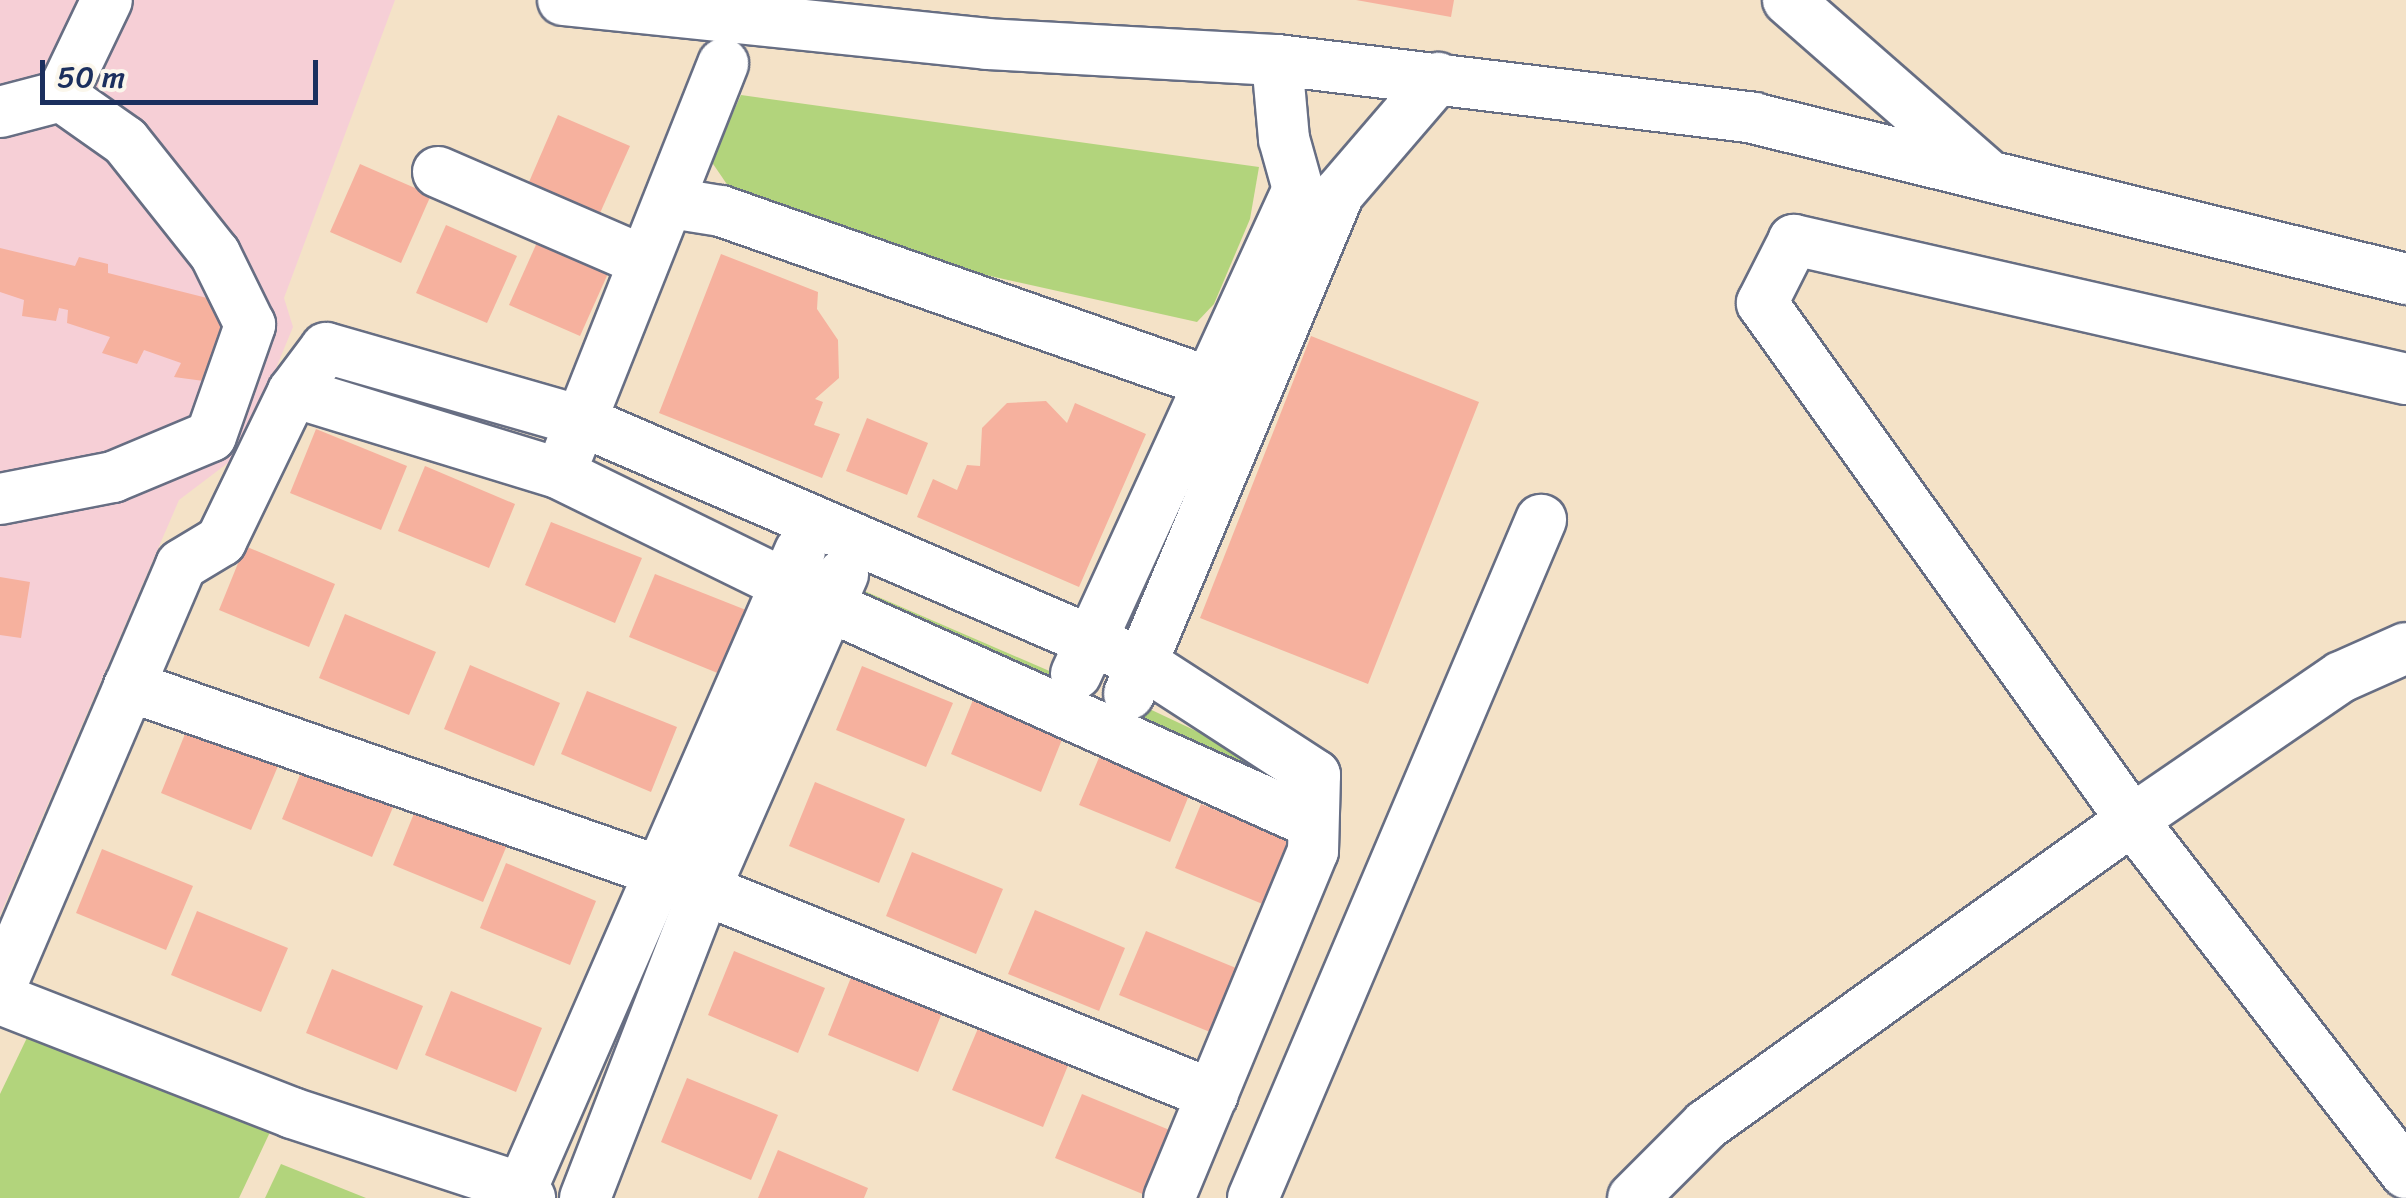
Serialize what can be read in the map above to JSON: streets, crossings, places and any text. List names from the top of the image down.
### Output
{
  "scale_bar": "50 m"
}
